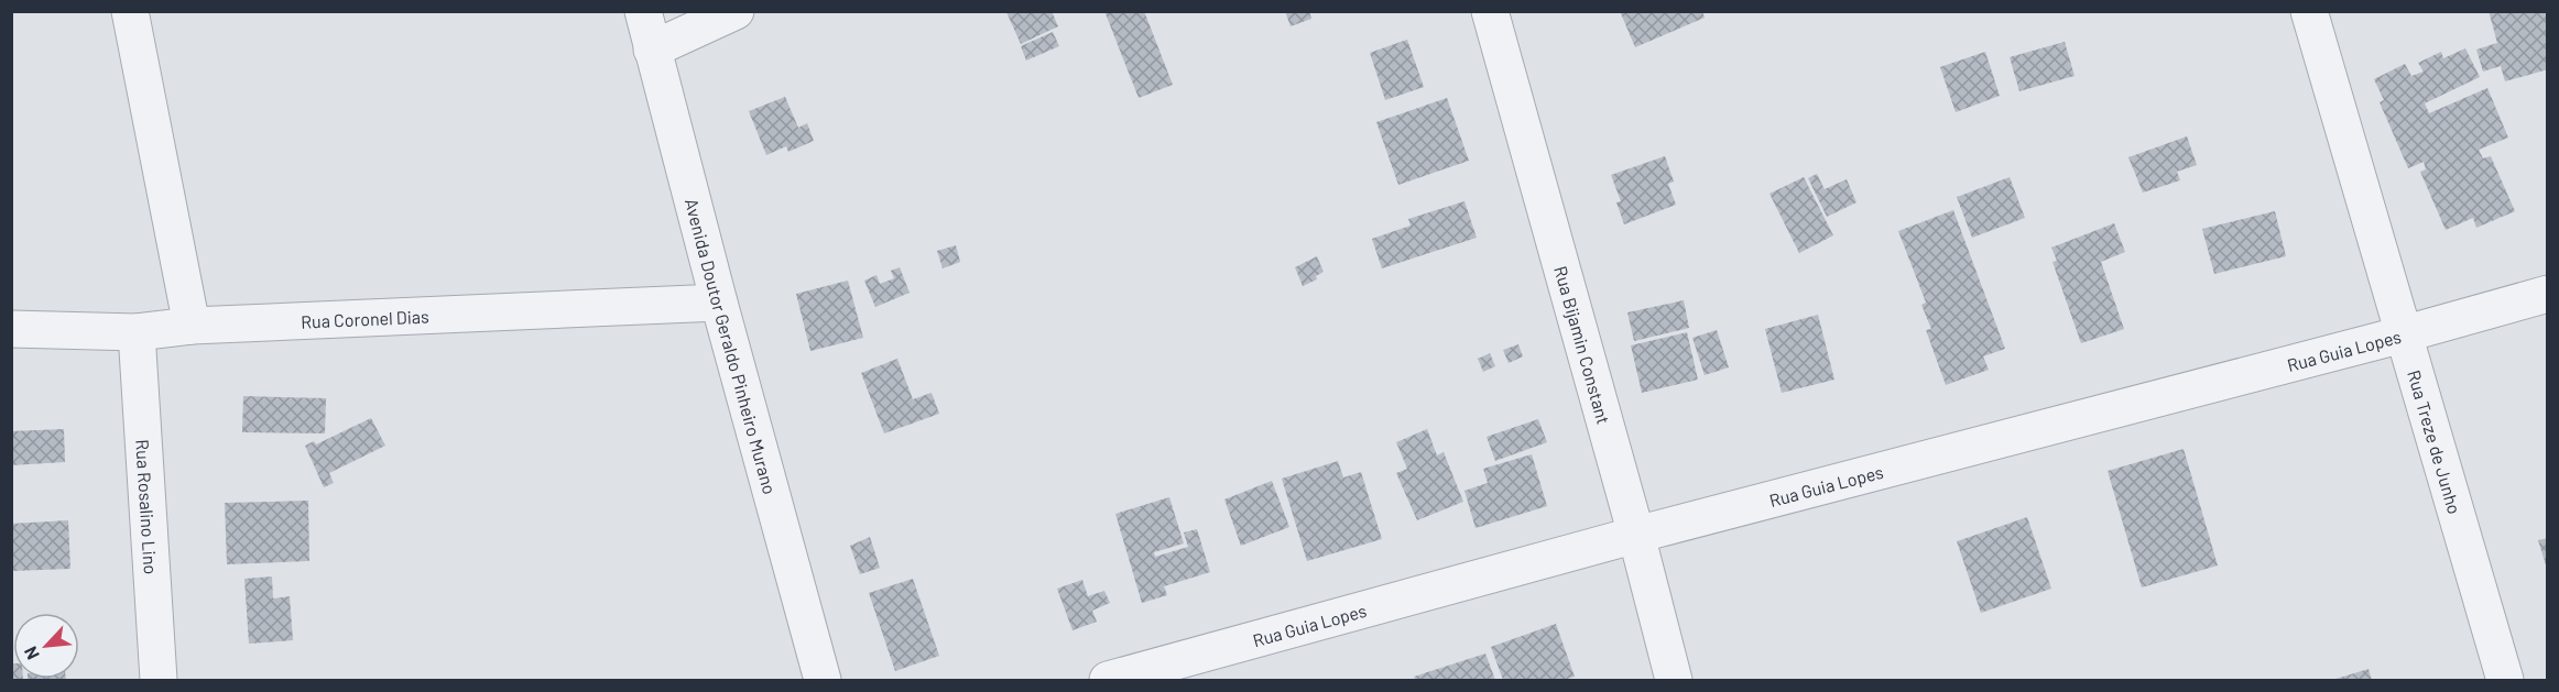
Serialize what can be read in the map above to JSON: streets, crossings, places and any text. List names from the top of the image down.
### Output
{
  "streets": {
    "street": [
      "Rua Coronel Dias",
      "Rua Bijamin Constant",
      "Avenida Doutor Geraldo Pinheiro Murano",
      "Rua Guia Lopes",
      "Rua Treze de Junho",
      "Rua Rosalino Lino"
    ]
  },
  "crossings": [
    ["Rua Coronel Dias", "Avenida Doutor Geraldo Pinheiro Murano"],
    ["Rua Coronel Dias", "Rua Rosalino Lino"],
    ["Rua Bijamin Constant", "Rua Guia Lopes"],
    ["Rua Guia Lopes", "Rua Treze de Junho"]
  ],
  "north": "bottom left"
}
